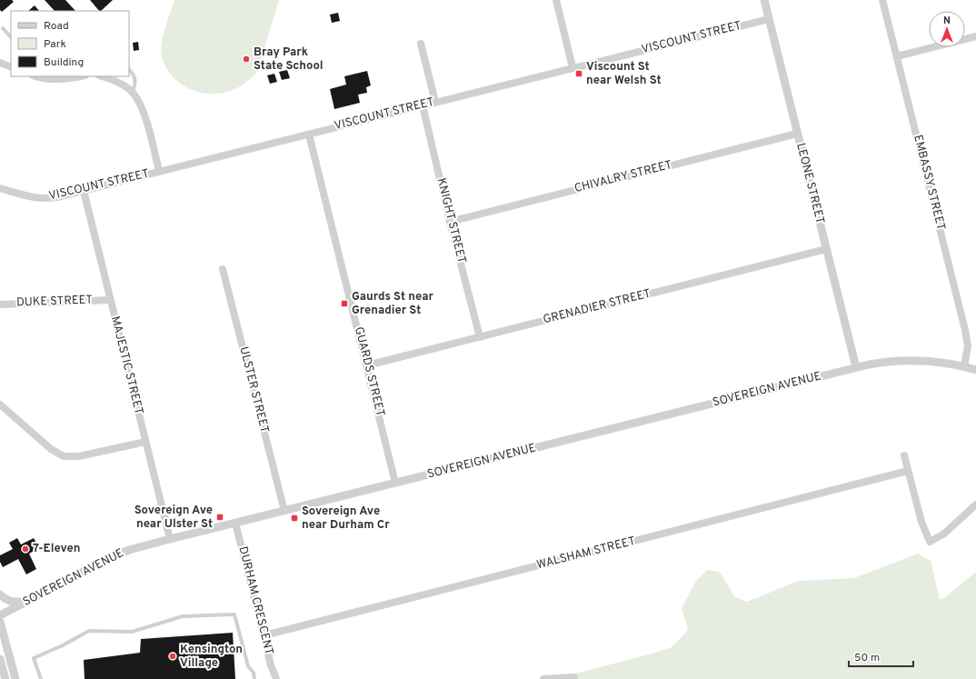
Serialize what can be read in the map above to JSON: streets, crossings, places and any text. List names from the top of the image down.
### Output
{
  "streets": {
    "street": [
      "VISCOUNT STREET",
      "CHIVALRY STREET",
      "EMBASSY STREET",
      "LEONE STREET",
      "KNIGHT STREET",
      "DUKE STREET",
      "GRENADIER STREET",
      "MAJESTIC STREET",
      "GUARDS STREET",
      "ULSTER STREET",
      "SOVEREIGN AVENUE",
      "WALSHAM STREET",
      "DURHAM CRESCENT"
    ]
  },
  "crossings": [
    ["VISCOUNT STREET", "LEONE STREET"],
    ["VISCOUNT STREET", "KNIGHT STREET"],
    ["VISCOUNT STREET", "MAJESTIC STREET"],
    ["VISCOUNT STREET", "GUARDS STREET"],
    ["CHIVALRY STREET", "LEONE STREET"],
    ["CHIVALRY STREET", "KNIGHT STREET"],
    ["EMBASSY STREET", "SOVEREIGN AVENUE"],
    ["LEONE STREET", "GRENADIER STREET"],
    ["LEONE STREET", "SOVEREIGN AVENUE"],
    ["KNIGHT STREET", "GRENADIER STREET"],
    ["DUKE STREET", "MAJESTIC STREET"],
    ["GRENADIER STREET", "GUARDS STREET"],
    ["MAJESTIC STREET", "SOVEREIGN AVENUE"],
    ["GUARDS STREET", "SOVEREIGN AVENUE"],
    ["ULSTER STREET", "SOVEREIGN AVENUE"],
    ["SOVEREIGN AVENUE", "DURHAM CRESCENT"],
    ["WALSHAM STREET", "DURHAM CRESCENT"]
  ],
  "places": {
    "other": ["Bray Park State School", "7-Eleven", "Kensington Village"],
    "transit": [
      "Viscount St near Welsh St",
      "Gaurds St near Grenadier St",
      "Sovereign Ave near Ulster St",
      "Sovereign Ave near Durham Cr"
    ]
  },
  "legend": ["Road", "Park", "Building"],
  "scale_bar": "50 m",
  "north": "top"
}
